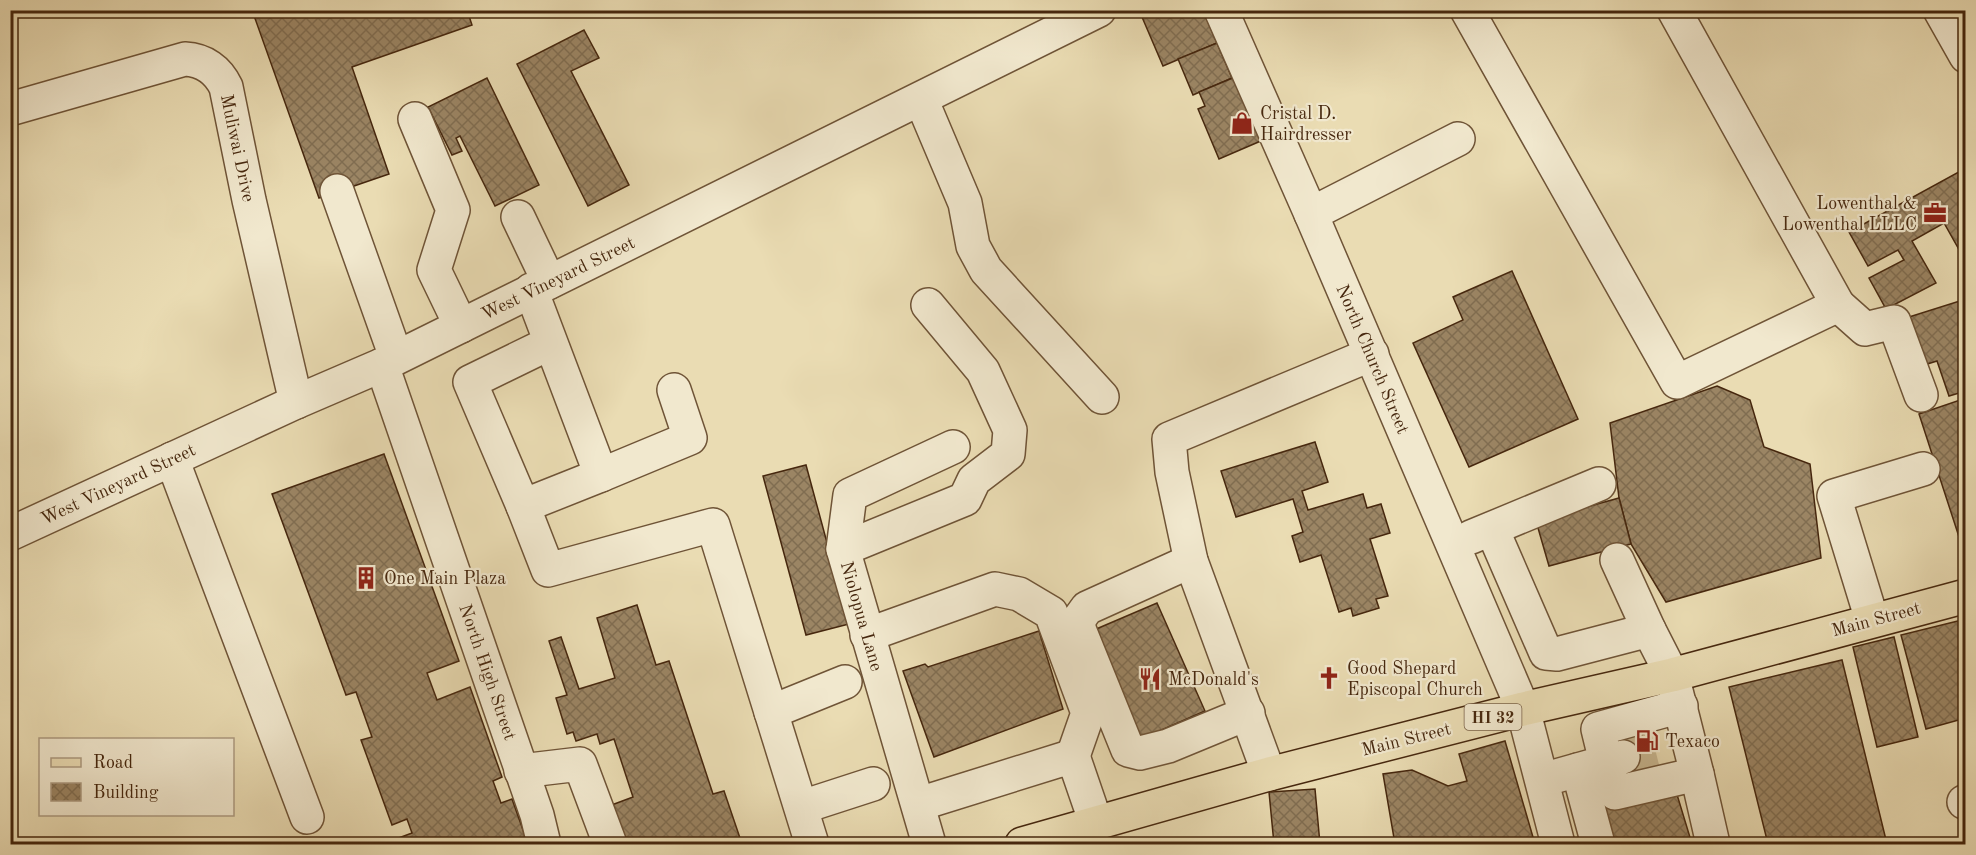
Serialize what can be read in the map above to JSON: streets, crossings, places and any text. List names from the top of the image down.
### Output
{
  "streets": {
    "main road": ["Main Street", "HI 32"],
    "street": [
      "Muliwai Drive",
      "West Vineyard Street",
      "North Church Street",
      "Niolopua Lane",
      "North High Street"
    ]
  },
  "crossings": [
    ["Muliwai Drive", "West Vineyard Street"],
    ["West Vineyard Street", "North High Street"],
    ["North Church Street", "Main Street"]
  ],
  "places": {
    "shop": ["Cristal D. Hairdresser"],
    "office": ["Lowenthal & Lowenthal LLLC"],
    "building": ["One Main Plaza"],
    "church": ["Good Shepard Episcopal Church"],
    "restaurant": ["McDonald's"],
    "fuel station": ["Texaco"]
  },
  "legend": ["Road", "Building"]
}
